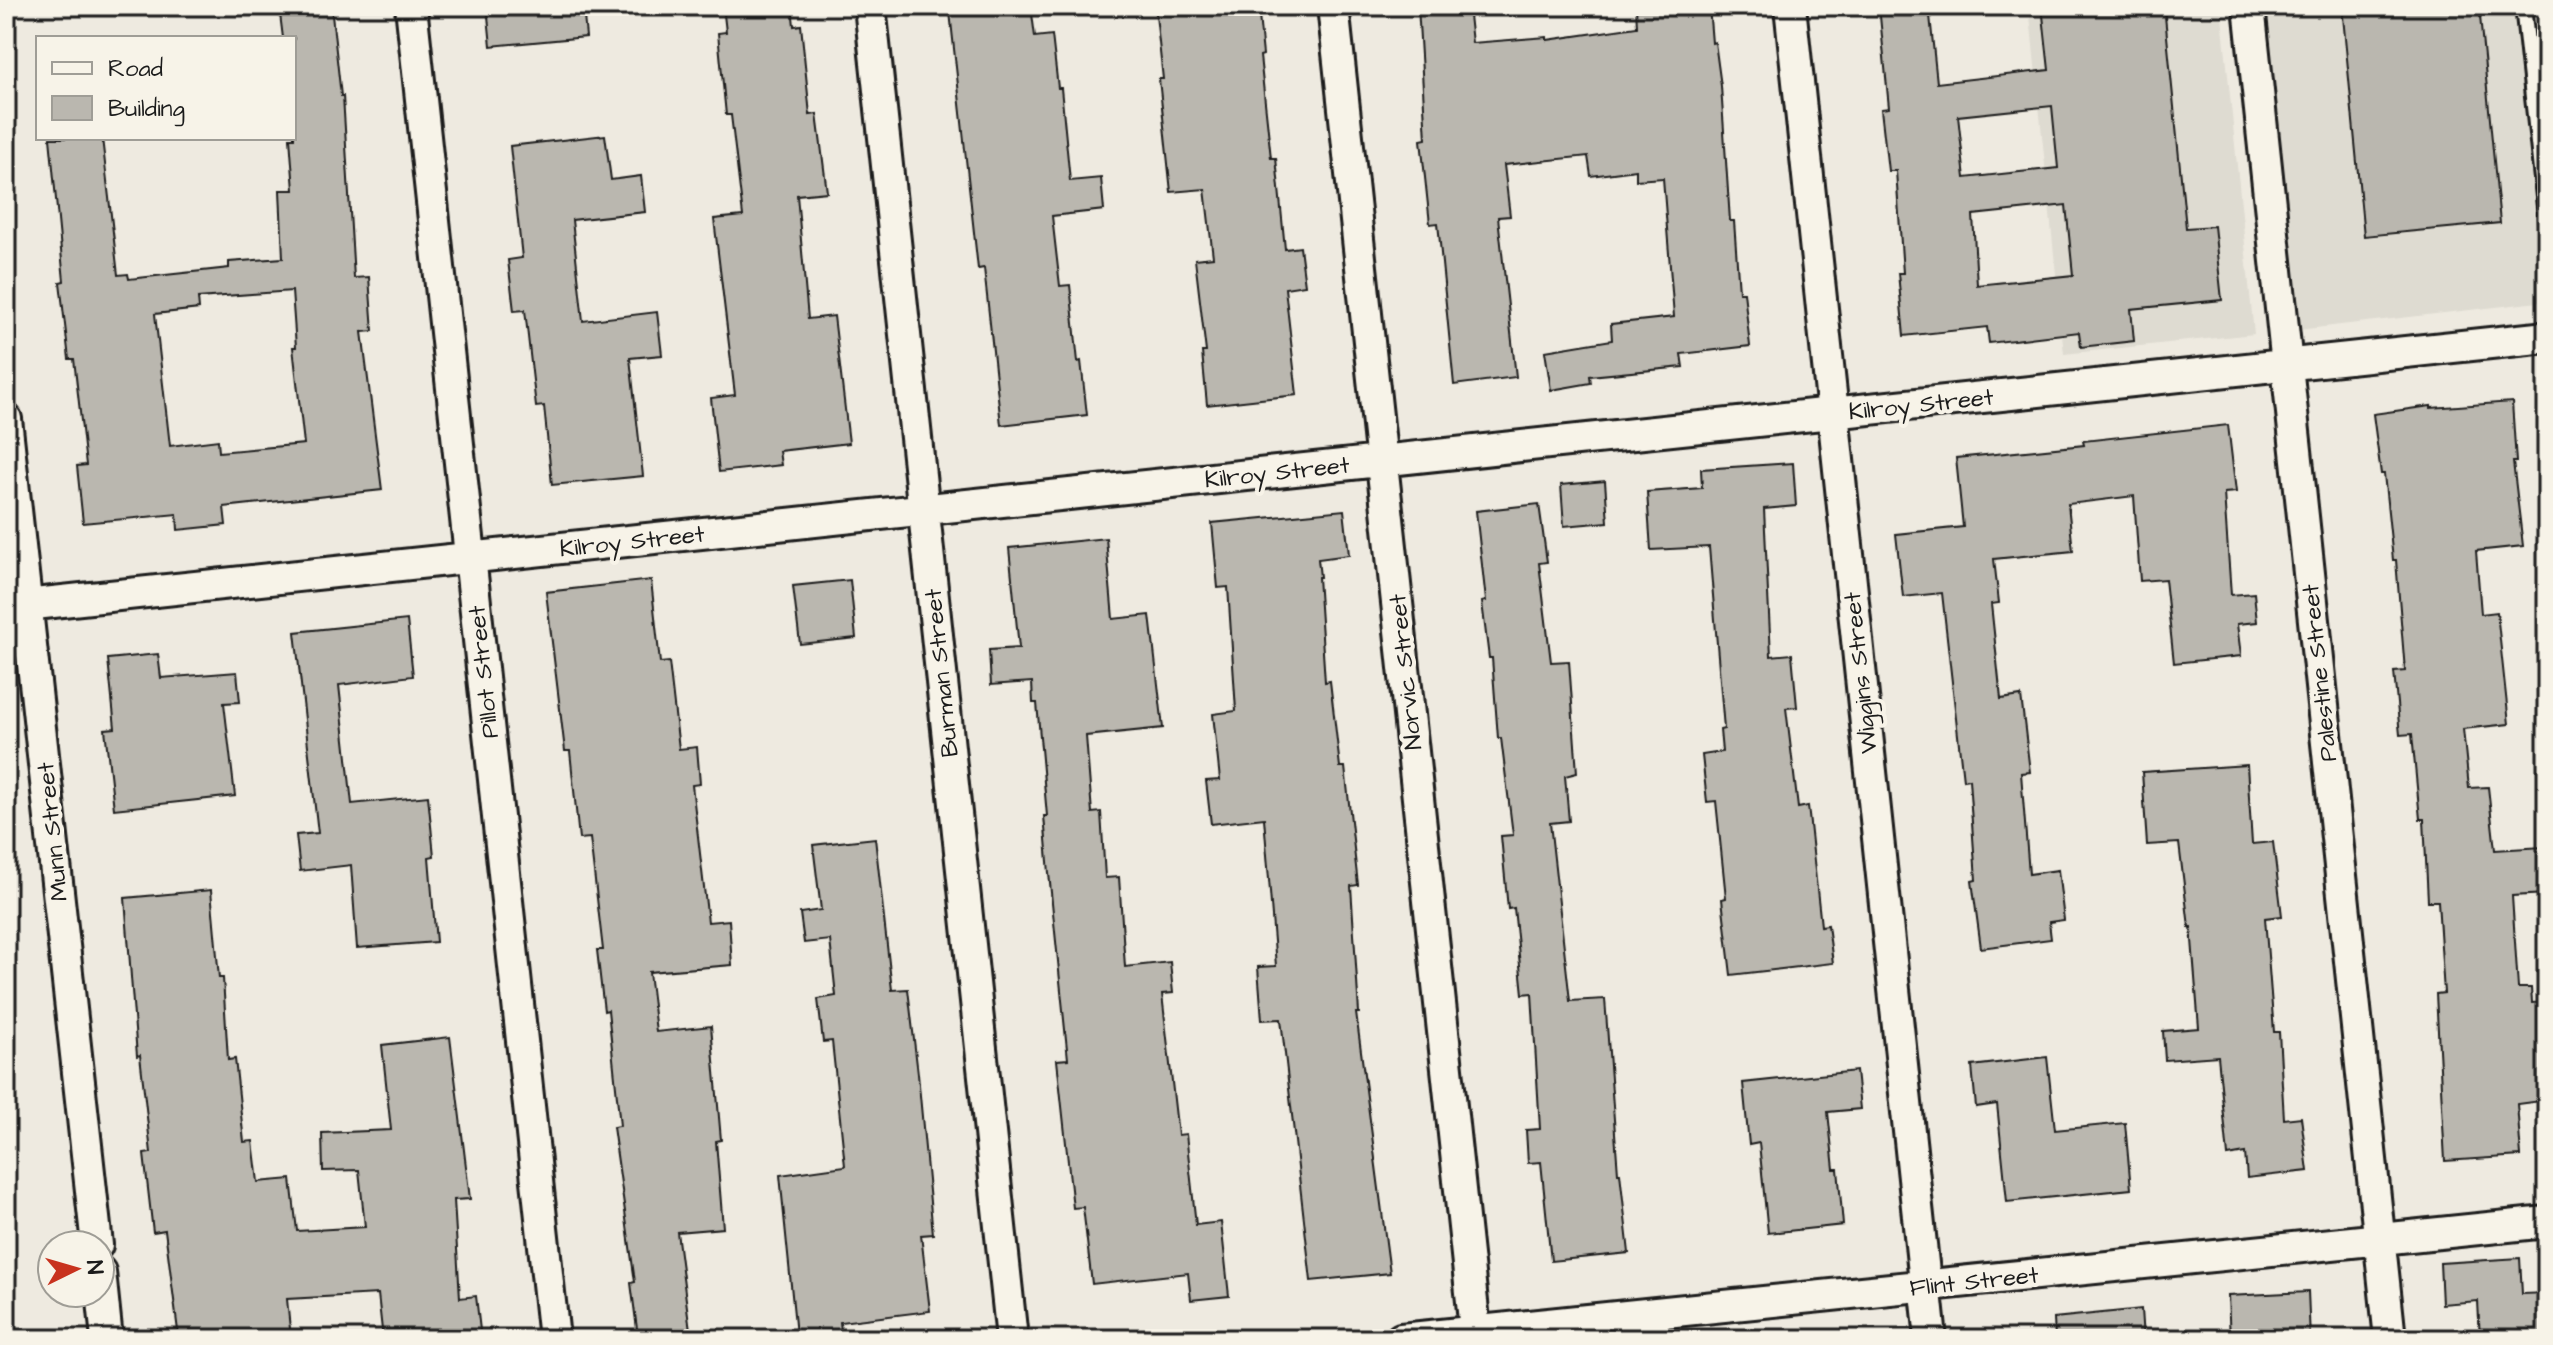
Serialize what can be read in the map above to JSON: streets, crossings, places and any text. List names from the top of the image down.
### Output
{
  "streets": {
    "street": [
      "Kilroy Street",
      "Pillot Street",
      "Norvic Street",
      "Burman Street",
      "Wiggins Street",
      "Palestine Street",
      "Munn Street",
      "Flint Street"
    ]
  },
  "crossings": [
    ["Kilroy Street", "Pillot Street"],
    ["Kilroy Street", "Norvic Street"],
    ["Kilroy Street", "Burman Street"],
    ["Kilroy Street", "Wiggins Street"],
    ["Kilroy Street", "Palestine Street"],
    ["Kilroy Street", "Munn Street"],
    ["Norvic Street", "Flint Street"],
    ["Wiggins Street", "Flint Street"],
    ["Palestine Street", "Flint Street"]
  ],
  "legend": ["Road", "Building"],
  "north": "right"
}
